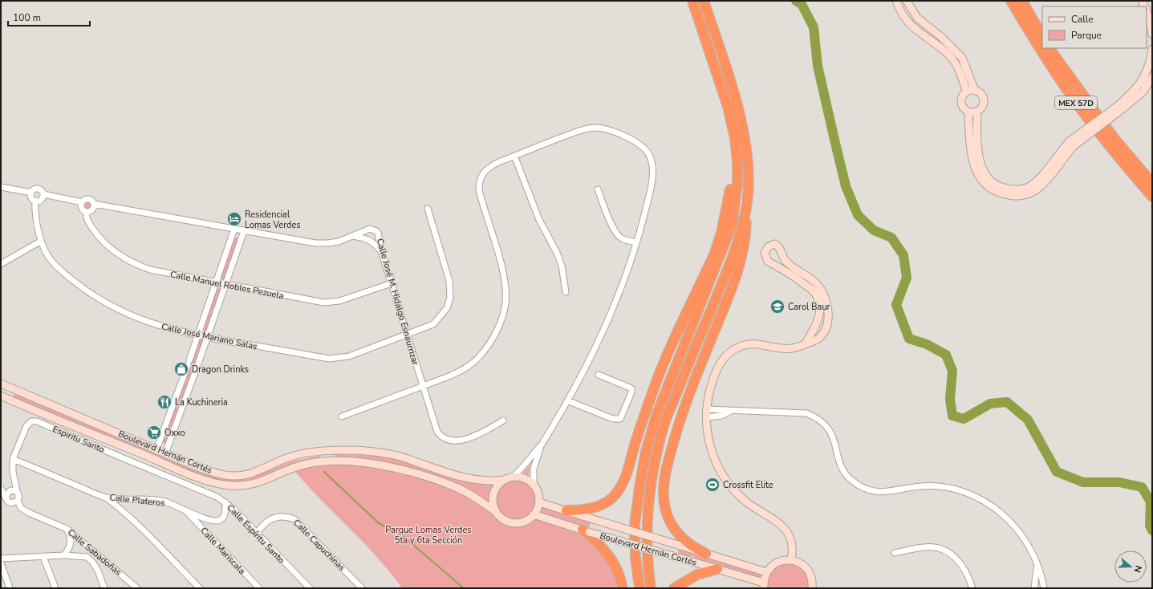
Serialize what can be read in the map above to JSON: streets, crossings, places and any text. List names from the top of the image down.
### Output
{
  "streets": {
    "highway": ["MEX 57D"],
    "main road": ["Boulevard Hernán Cortés"],
    "street": [
      "Calle Manuel Robles Pezuela",
      "Calle José M. Hidalgo Esnaurrizar",
      "Calle José Mariano Salas",
      "Espiritu Santo",
      "Calle Plateros",
      "Calle Espíritu Santo",
      "Calle Capuchinas",
      "Calle Mariscala",
      "Calle Sabadoñas"
    ]
  },
  "crossings": [
    ["Calle Manuel Robles Pezuela", "Calle José M. Hidalgo Esnaurrizar"],
    ["Calle José M. Hidalgo Esnaurrizar", "Calle José Mariano Salas"],
    ["Espiritu Santo", "Calle Espíritu Santo"],
    ["Calle Plateros", "Calle Espíritu Santo"],
    ["Calle Plateros", "Calle Mariscala"],
    ["Calle Espíritu Santo", "Calle Capuchinas"]
  ],
  "parks": ["Parque Lomas Verdes 5ta y 6ta Sección"],
  "places": {
    "hotel": ["Residencial Lomas Verdes"],
    "school or university": ["Carol Baur"],
    "shop": ["Dragon Drinks"],
    "restaurant": ["La Kuchineria"],
    "supermarket": ["Oxxo"],
    "sports": ["Crossfit Elite"]
  },
  "legend": ["Calle", "Parque"],
  "scale_bar": "100 m",
  "north": "right"
}
